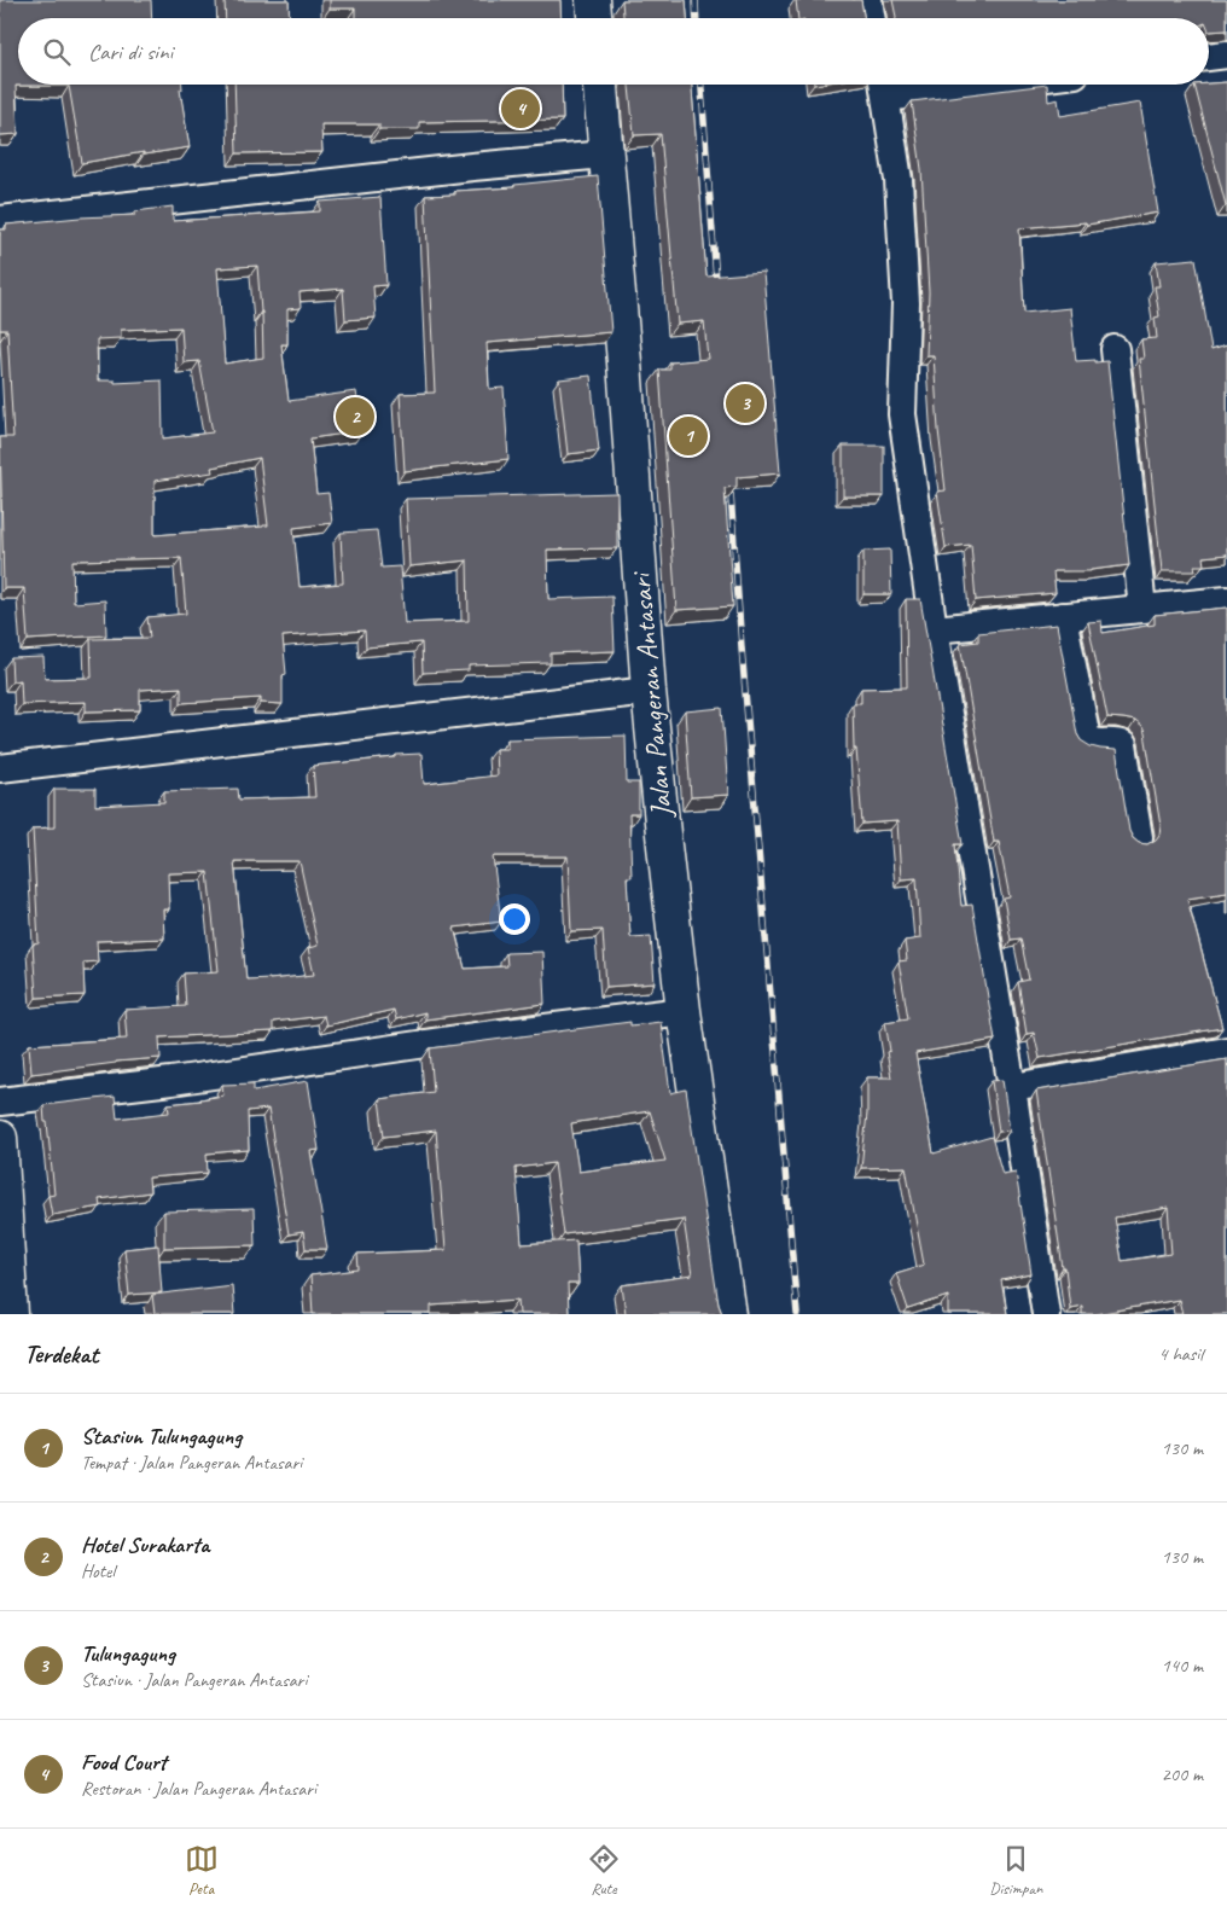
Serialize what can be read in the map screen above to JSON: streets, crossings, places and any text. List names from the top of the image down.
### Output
{
  "streets": {
    "main road": ["Jalan Pangeran Antasari"]
  },
  "page": {
    "search": "Cari di sini",
    "pins": [
      "4",
      "3",
      "2",
      "1"
    ],
    "heading": ["Terdekat", "4 hasil"],
    "list": [
      {
        "mark": "1",
        "name": "Stasiun Tulungagung",
        "note": "Tempat · Jalan Pangeran Antasari",
        "value": "130 m"
      },
      {
        "mark": "2",
        "name": "Hotel Surakarta",
        "note": "Hotel",
        "value": "130 m"
      },
      {
        "mark": "3",
        "name": "Tulungagung",
        "note": "Stasiun · Jalan Pangeran Antasari",
        "value": "140 m"
      },
      {
        "mark": "4",
        "name": "Food Court",
        "note": "Restoran · Jalan Pangeran Antasari",
        "value": "200 m"
      }
    ],
    "nav": ["Peta", "Rute", "Disimpan"]
  }
}
